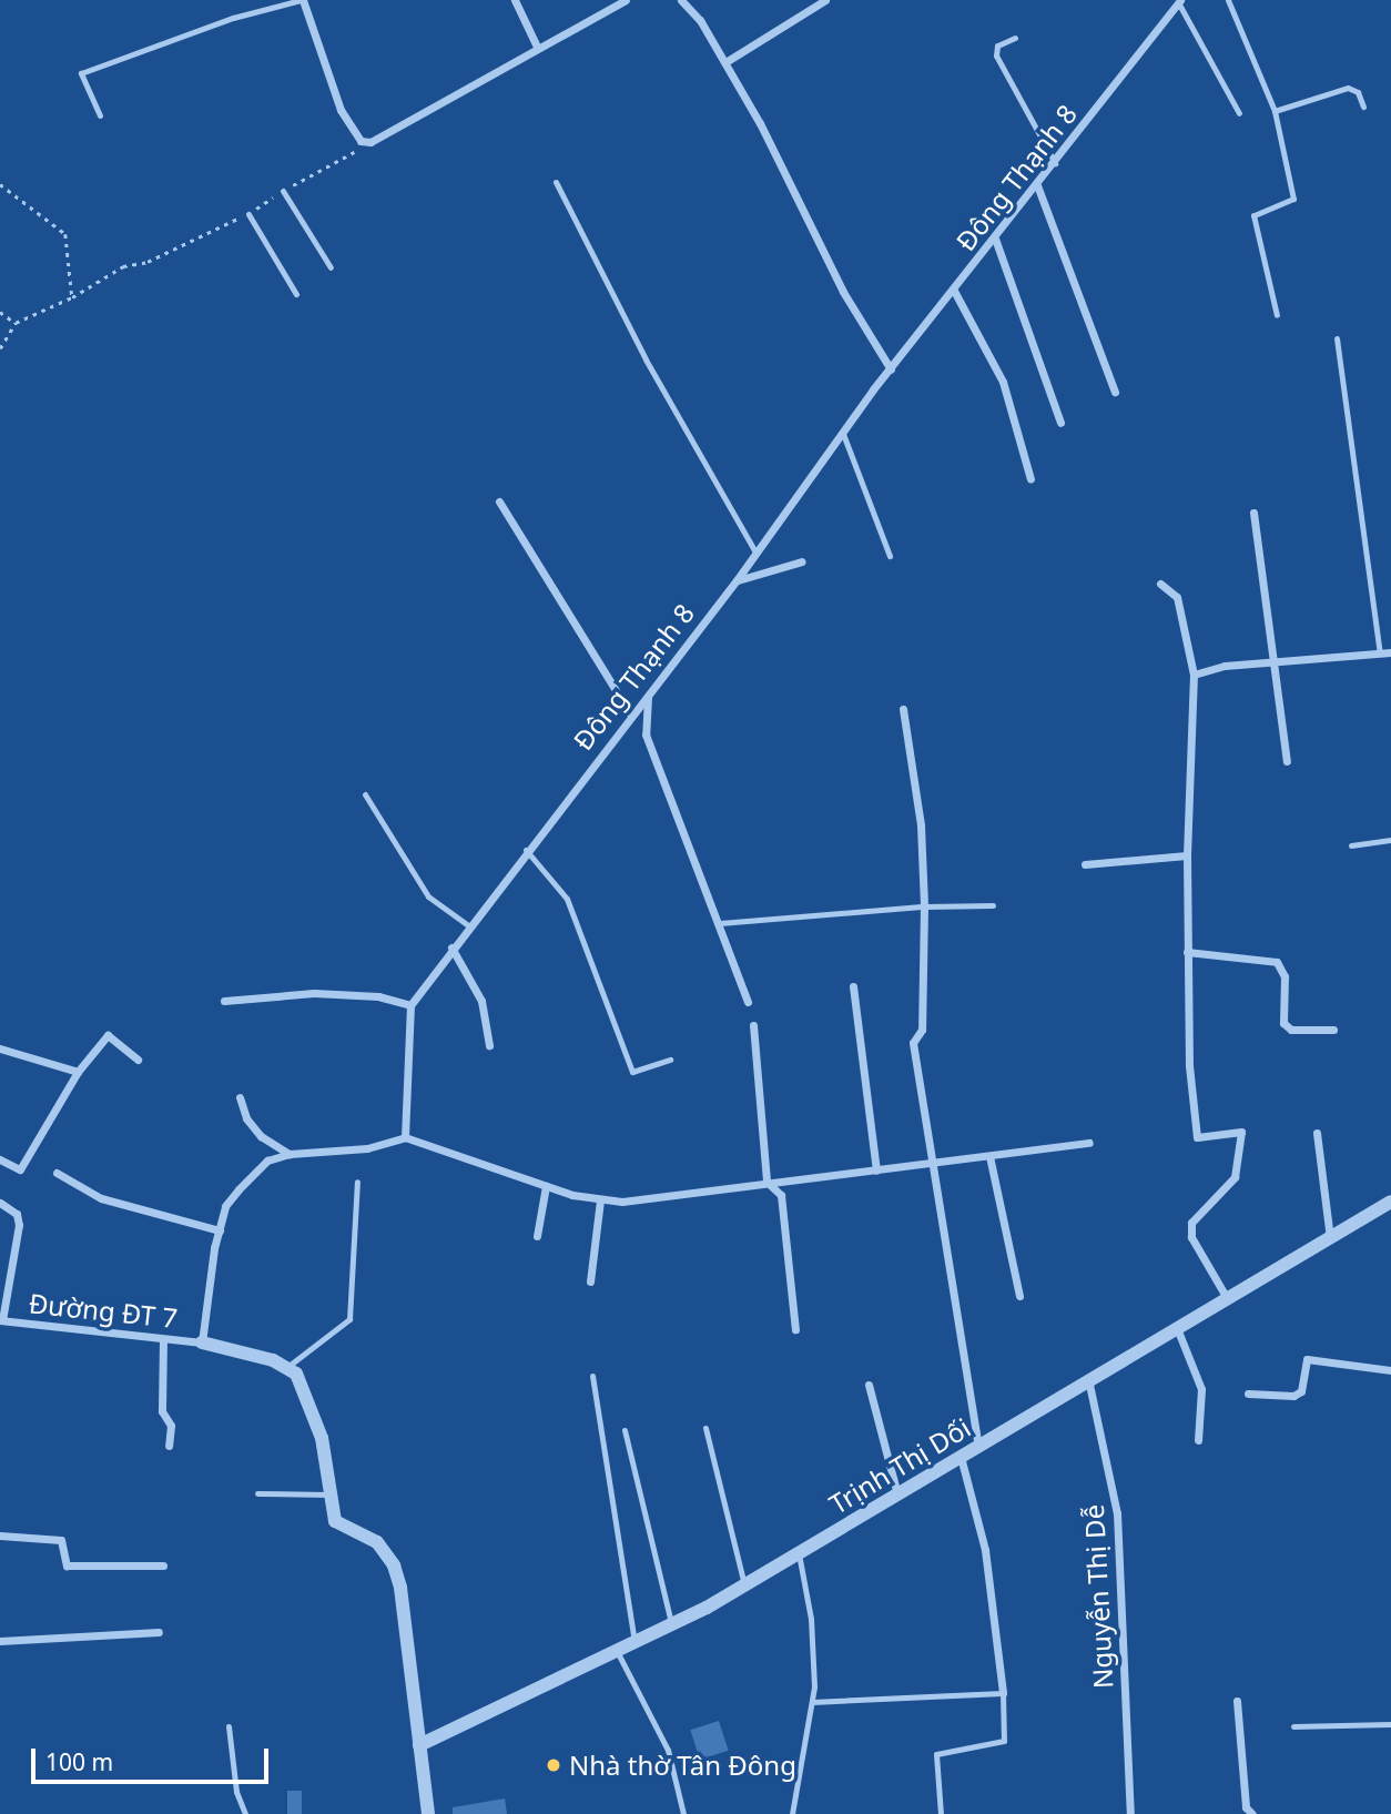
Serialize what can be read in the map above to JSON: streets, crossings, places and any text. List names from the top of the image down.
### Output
{
  "streets": {
    "street": [
      "Đông Thạnh 8",
      "Đường ĐT 7",
      "Trịnh Thị Dối",
      "Nguyễn Thị Dễ"
    ]
  },
  "crossings": [
    ["Trịnh Thị Dối", "Nguyễn Thị Dễ"]
  ],
  "places": ["Nhà thờ Tân Đông"],
  "scale_bar": "100 m"
}
